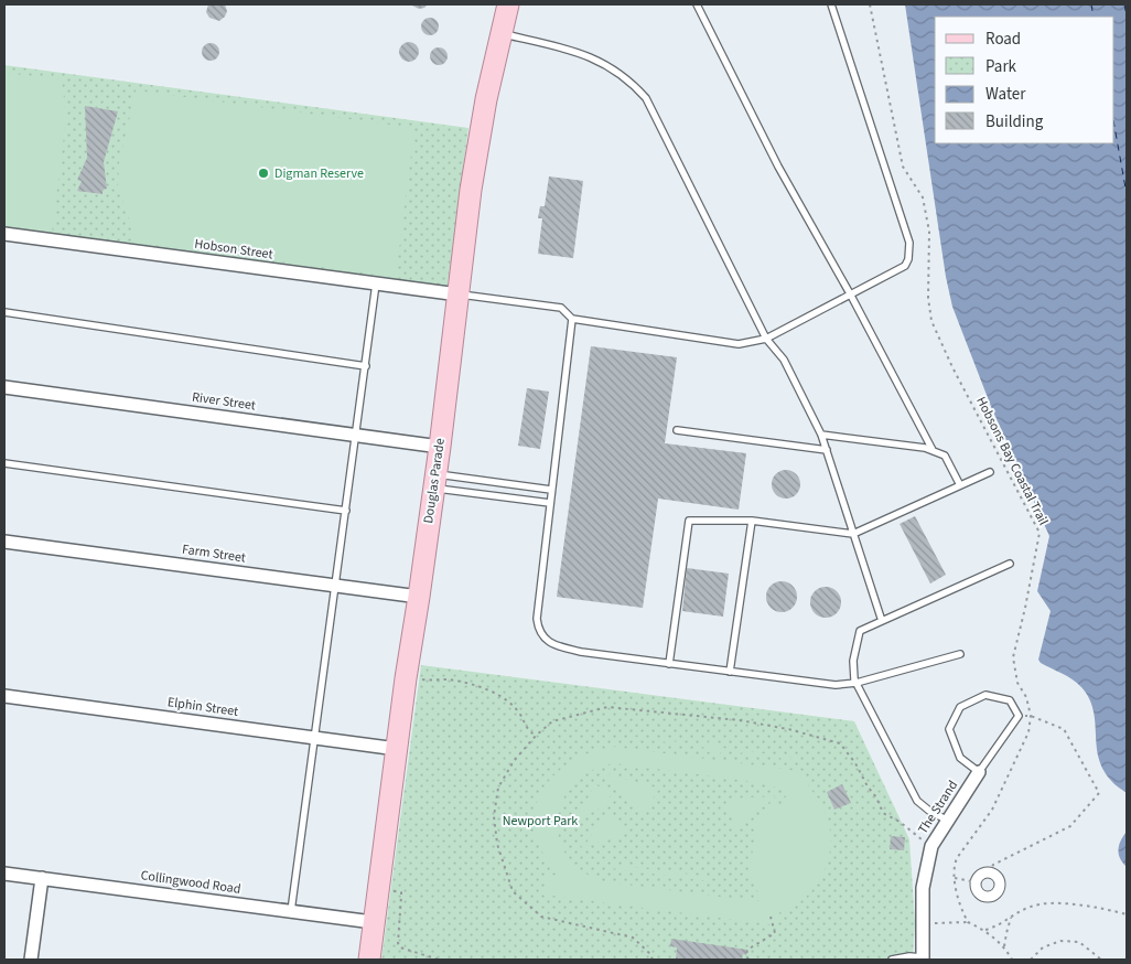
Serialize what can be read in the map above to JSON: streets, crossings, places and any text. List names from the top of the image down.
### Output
{
  "streets": {
    "main road": ["Douglas Parade"],
    "street": [
      "Hobson Street",
      "River Street",
      "Farm Street",
      "Elphin Street",
      "The Strand",
      "Collingwood Road"
    ],
    "path": ["Hobsons Bay Coastal Trail"]
  },
  "crossings": [
    ["Hobson Street", "Douglas Parade"],
    ["River Street", "Douglas Parade"],
    ["Douglas Parade", "Farm Street"],
    ["Douglas Parade", "Elphin Street"],
    ["Douglas Parade", "Collingwood Road"]
  ],
  "parks": ["Newport Park"],
  "places": ["Digman Reserve"],
  "legend": [
    "Road",
    "Park",
    "Water",
    "Building"
  ]
}
